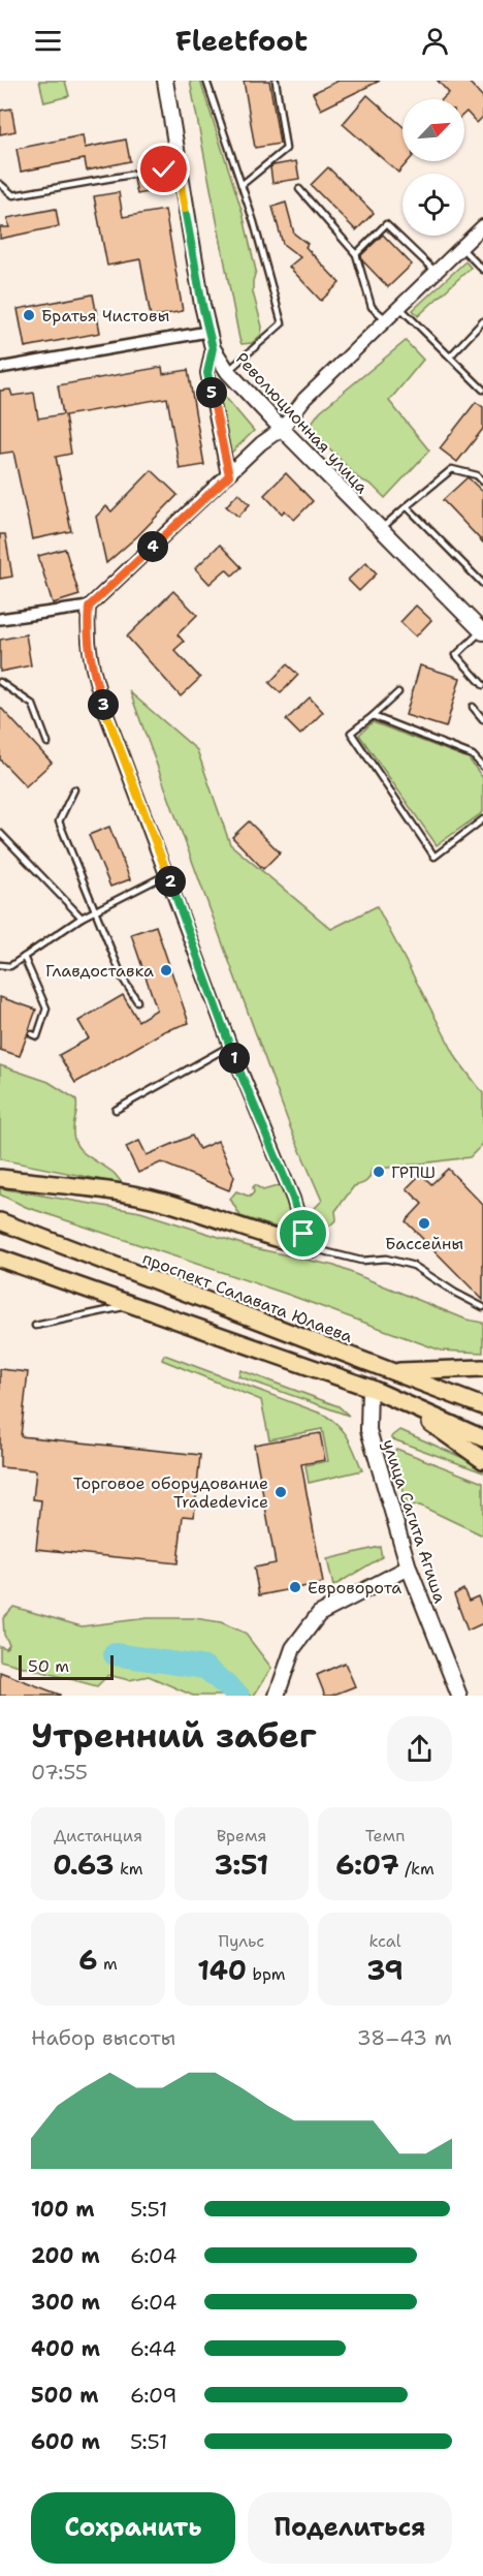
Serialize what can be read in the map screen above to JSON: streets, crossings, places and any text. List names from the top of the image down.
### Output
{
  "streets": {
    "main road": ["Революционная улица", "проспект Салавата Юлаева", "улица Сагита Агиша"]
  },
  "places": [
    "Братья Чистовы",
    "Главдоставка",
    "ГРПШ",
    "Бассейны",
    "Торговое оборудование Tradedevice",
    "Евроворота"
  ],
  "scale_bar": "50 m",
  "north": "top right",
  "page": {
    "header": "Fleetfoot",
    "pins": [
      "5",
      "4",
      "3",
      "2",
      "1"
    ],
    "scale": "50 m",
    "heading": ["Утренний забег", "07:55"],
    "stats": [
      ["Дистанция", "0.63 km"],
      ["Время", "3:51"],
      ["Темп", "6:07 /km"],
      ["6 m"],
      ["Пульс", "140 bpm"],
      ["kcal", "39"]
    ],
    "chart": ["Набор высоты", "38–43 m"],
    "list": [
      {
        "name": "100 m",
        "note": "5:51"
      },
      {
        "name": "200 m",
        "note": "6:04"
      },
      {
        "name": "300 m",
        "note": "6:04"
      },
      {
        "name": "400 m",
        "note": "6:44"
      },
      {
        "name": "500 m",
        "note": "6:09"
      },
      {
        "name": "600 m",
        "note": "5:51"
      }
    ],
    "buttons": ["Сохранить", "Поделиться"]
  }
}
